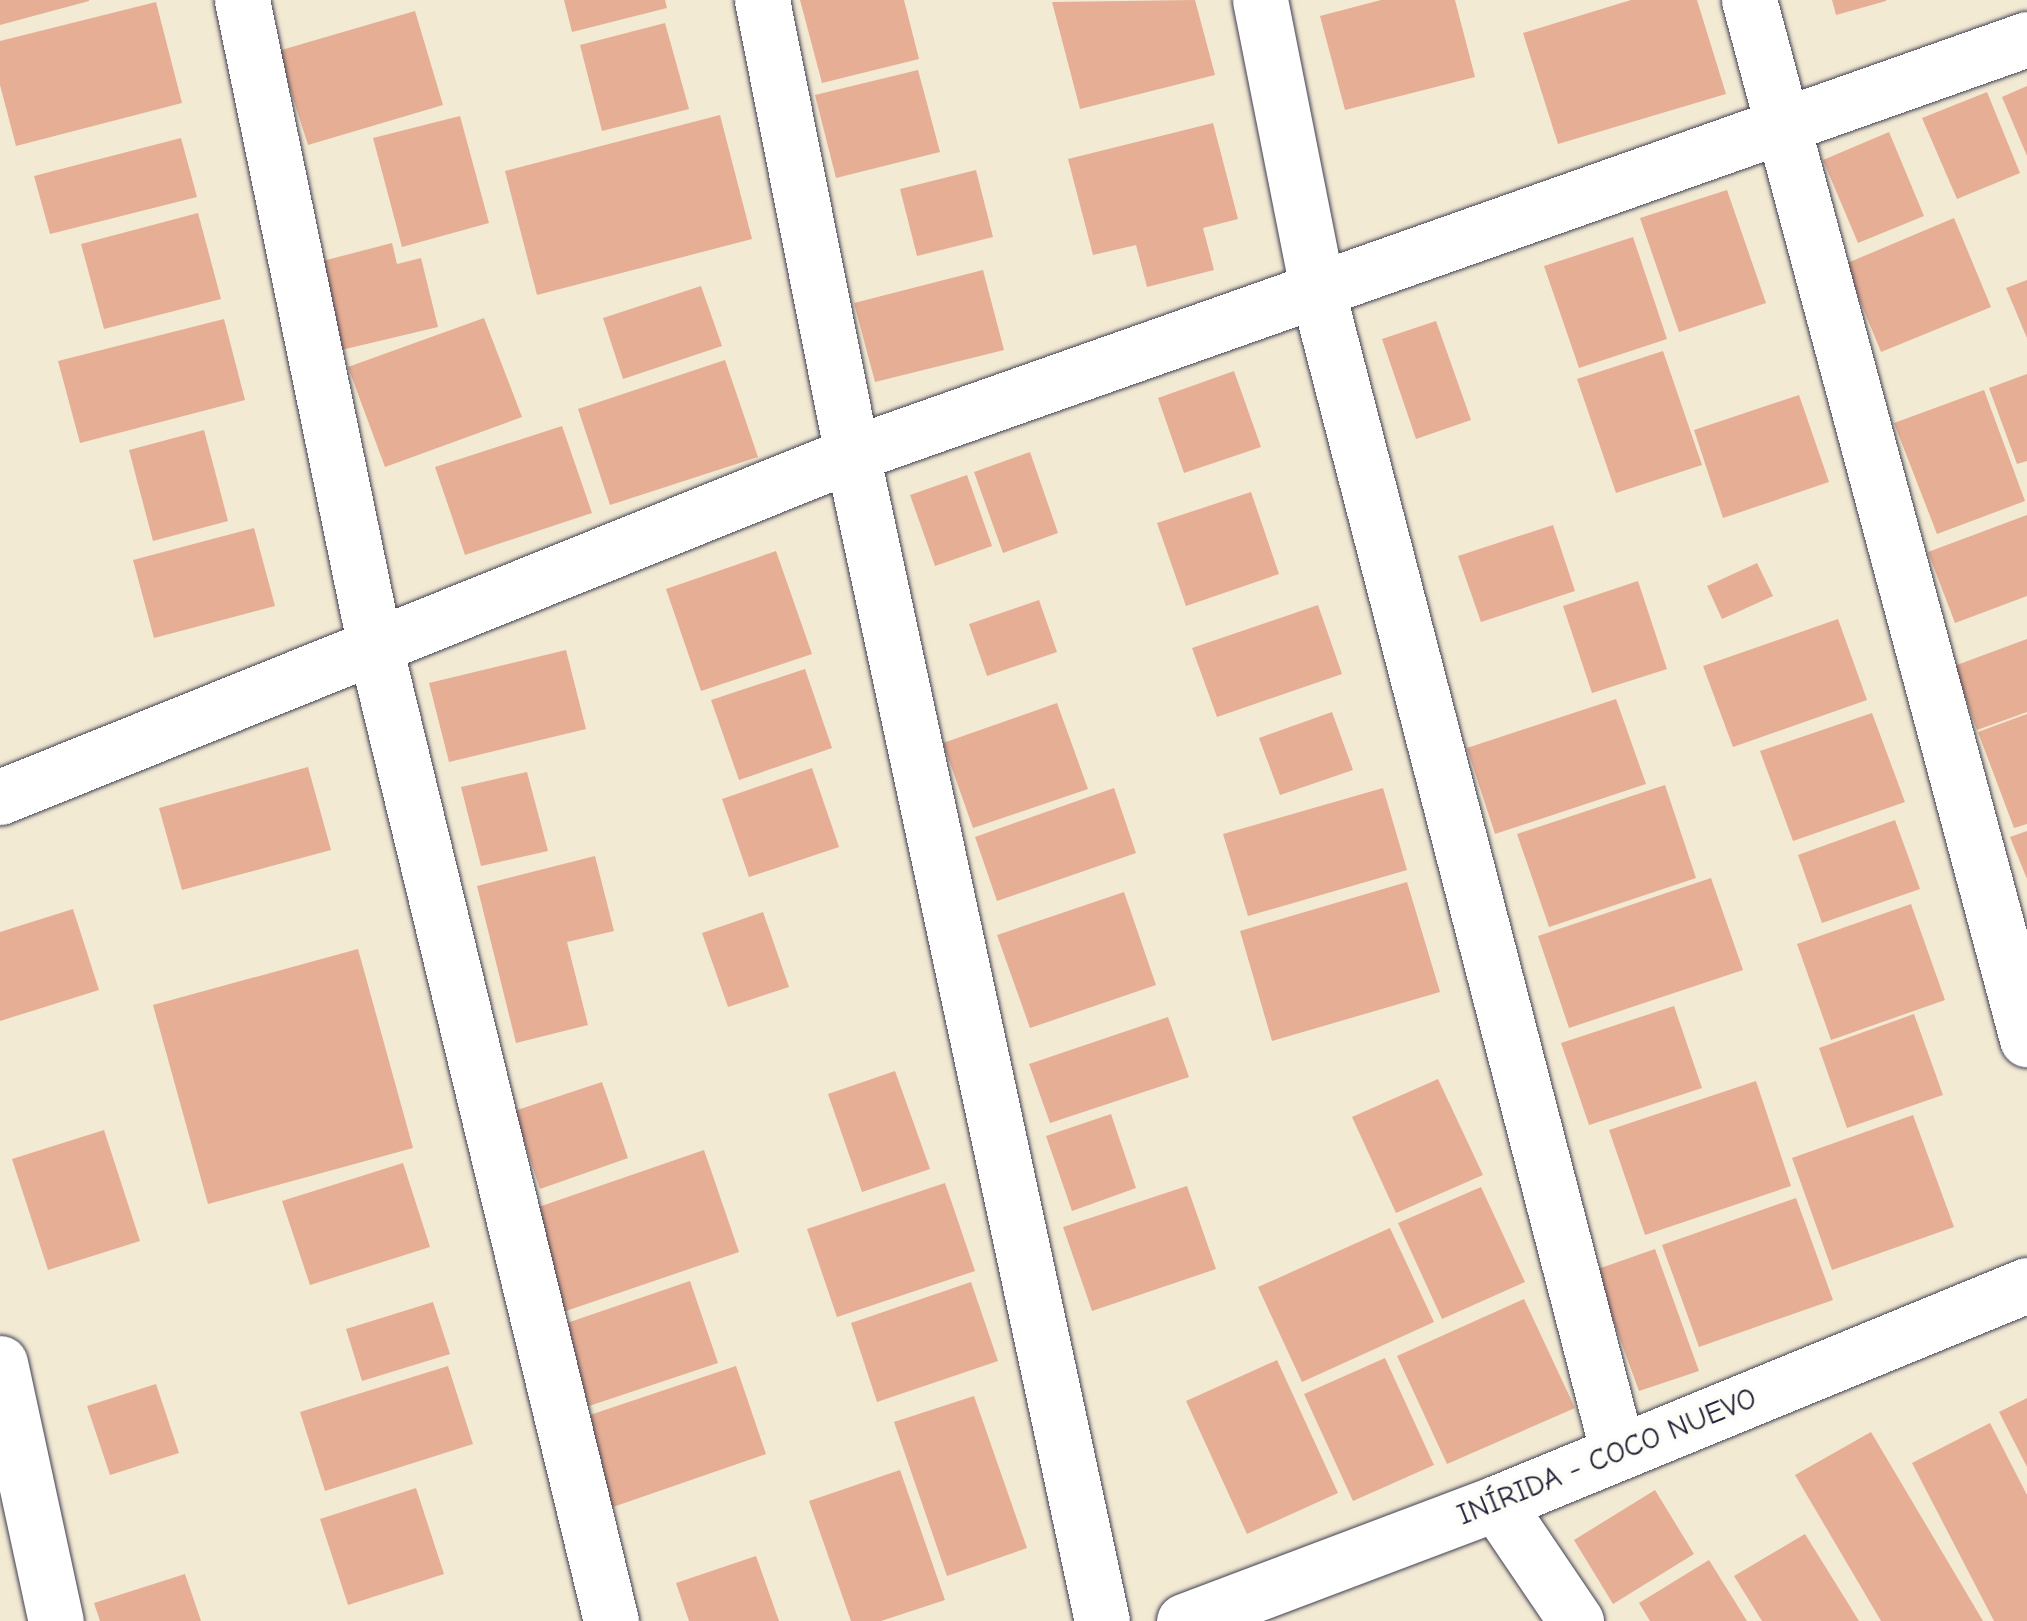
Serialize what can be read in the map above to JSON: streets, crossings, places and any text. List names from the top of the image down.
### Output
{
  "streets": {
    "street": ["INÍRIDA - COCO NUEVO"]
  }
}
